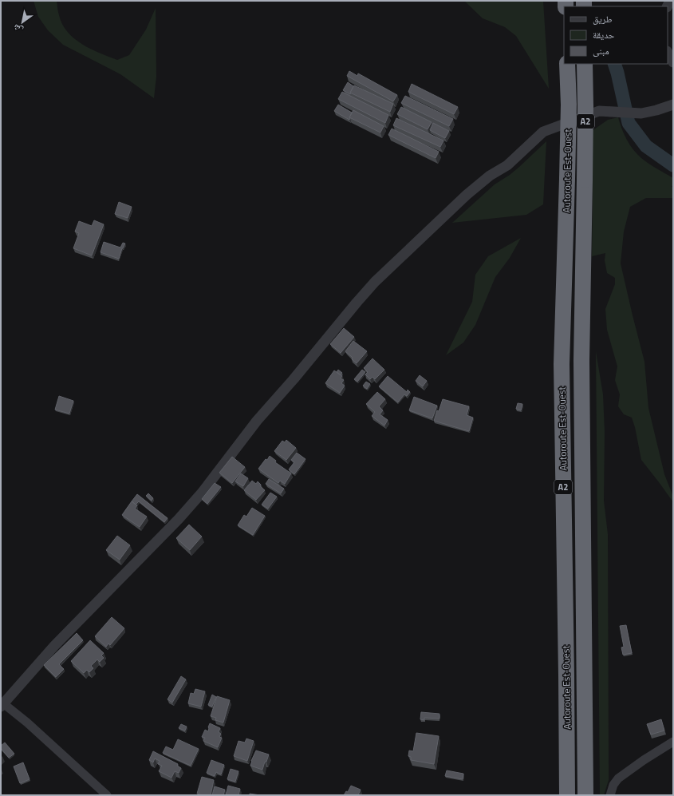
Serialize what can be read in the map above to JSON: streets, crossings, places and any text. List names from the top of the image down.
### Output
{
  "streets": {
    "highway": ["A2", "Autoroute Est-Ouest"]
  },
  "legend": ["طريق", "حديقة", "مبنى"],
  "north": "bottom left"
}
